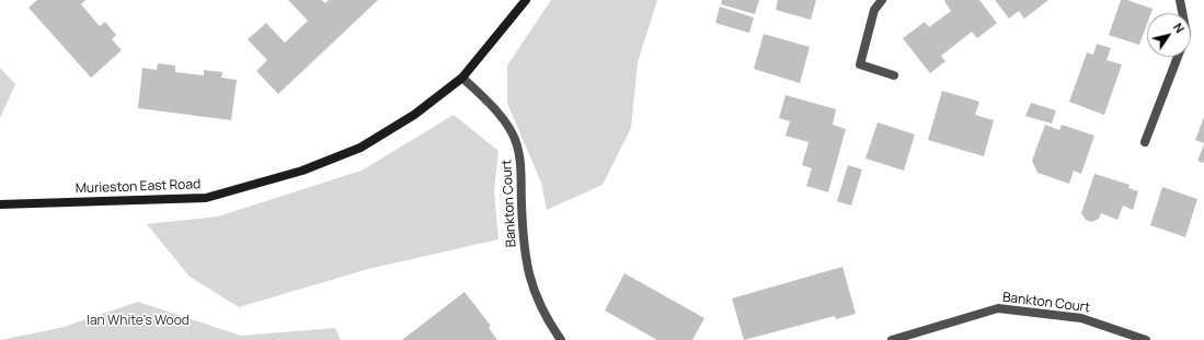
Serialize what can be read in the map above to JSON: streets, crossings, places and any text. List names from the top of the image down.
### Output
{
  "streets": {
    "street": ["Murieston East Road", "Bankton Court"]
  },
  "crossings": [
    ["Murieston East Road", "Bankton Court"]
  ],
  "parks": ["Ian White's Wood"],
  "north": "top right"
}
